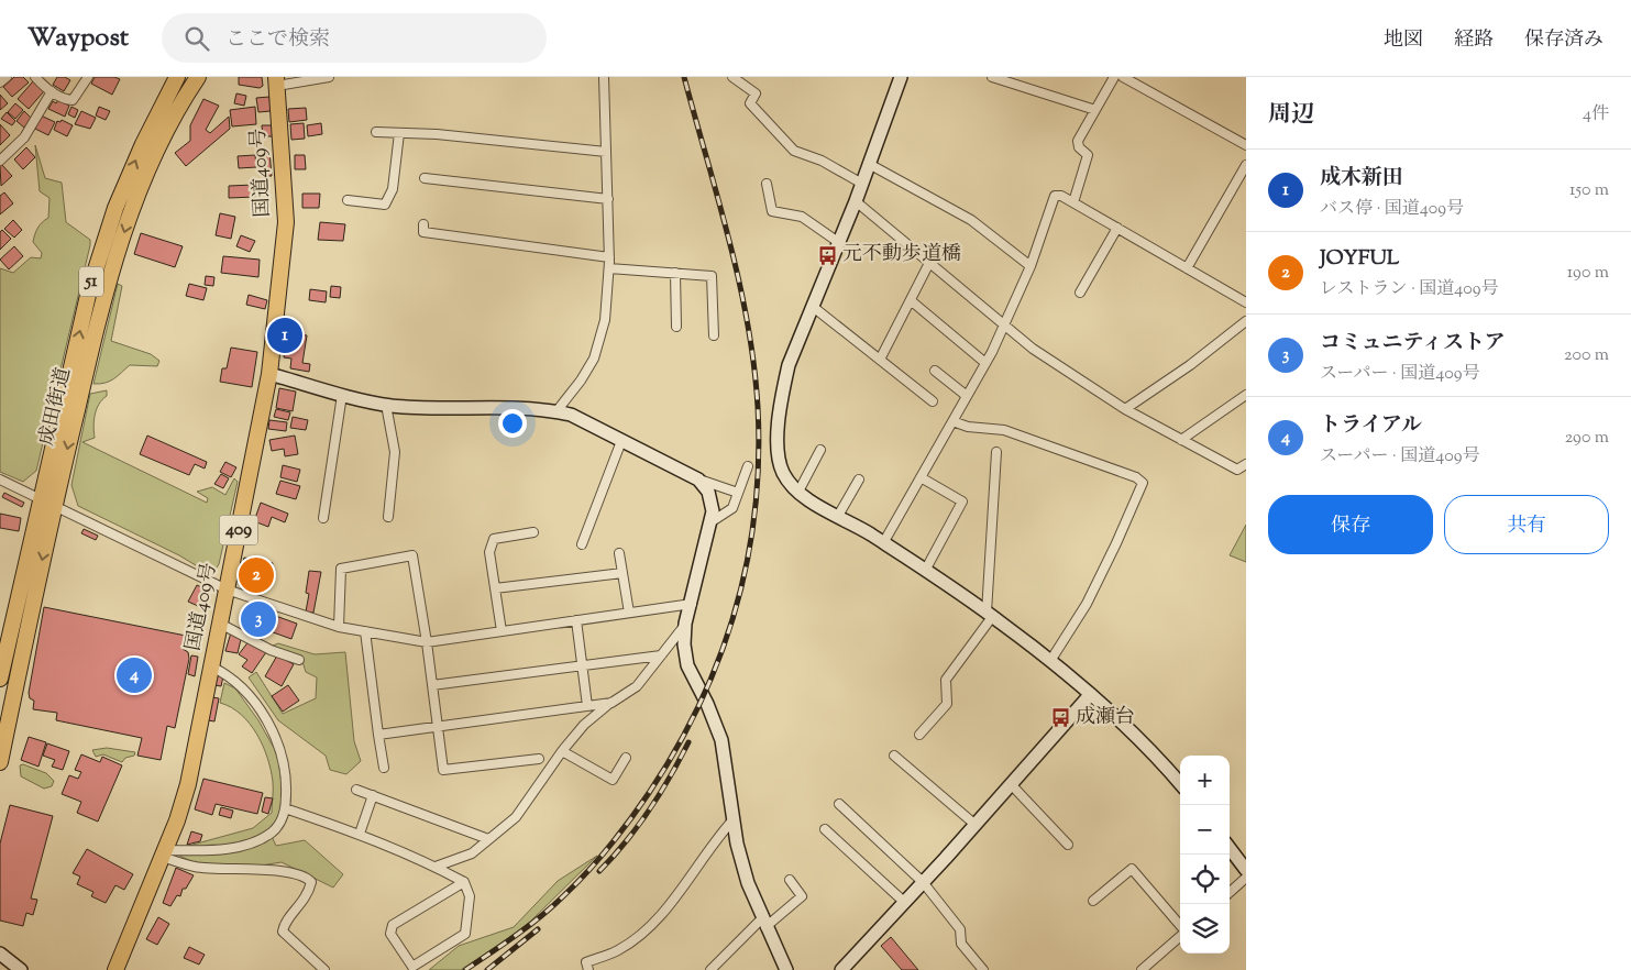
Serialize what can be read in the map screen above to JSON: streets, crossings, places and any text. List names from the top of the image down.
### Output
{
  "streets": {
    "highway": [
      "国道409号",
      "51",
      "成田街道",
      "409"
    ]
  },
  "places": {
    "bus stop": ["元不動歩道橋", "成瀬台"]
  },
  "page": {
    "header": "Waypost",
    "search": "ここで検索",
    "nav": ["地図", "経路", "保存済み"],
    "heading": ["周辺", "4件"],
    "list": [
      {
        "mark": "1",
        "name": "成木新田",
        "note": "バス停 · 国道409号",
        "value": "150 m"
      },
      {
        "mark": "2",
        "name": "JOYFUL",
        "note": "レストラン · 国道409号",
        "value": "190 m"
      },
      {
        "mark": "3",
        "name": "コミュニティストア",
        "note": "スーパー · 国道409号",
        "value": "200 m"
      },
      {
        "mark": "4",
        "name": "トライアル",
        "note": "スーパー · 国道409号",
        "value": "290 m"
      }
    ],
    "pins": [
      "1",
      "2",
      "3",
      "4"
    ],
    "buttons": ["保存", "共有"],
    "map_buttons": ["+", "−"]
  }
}
